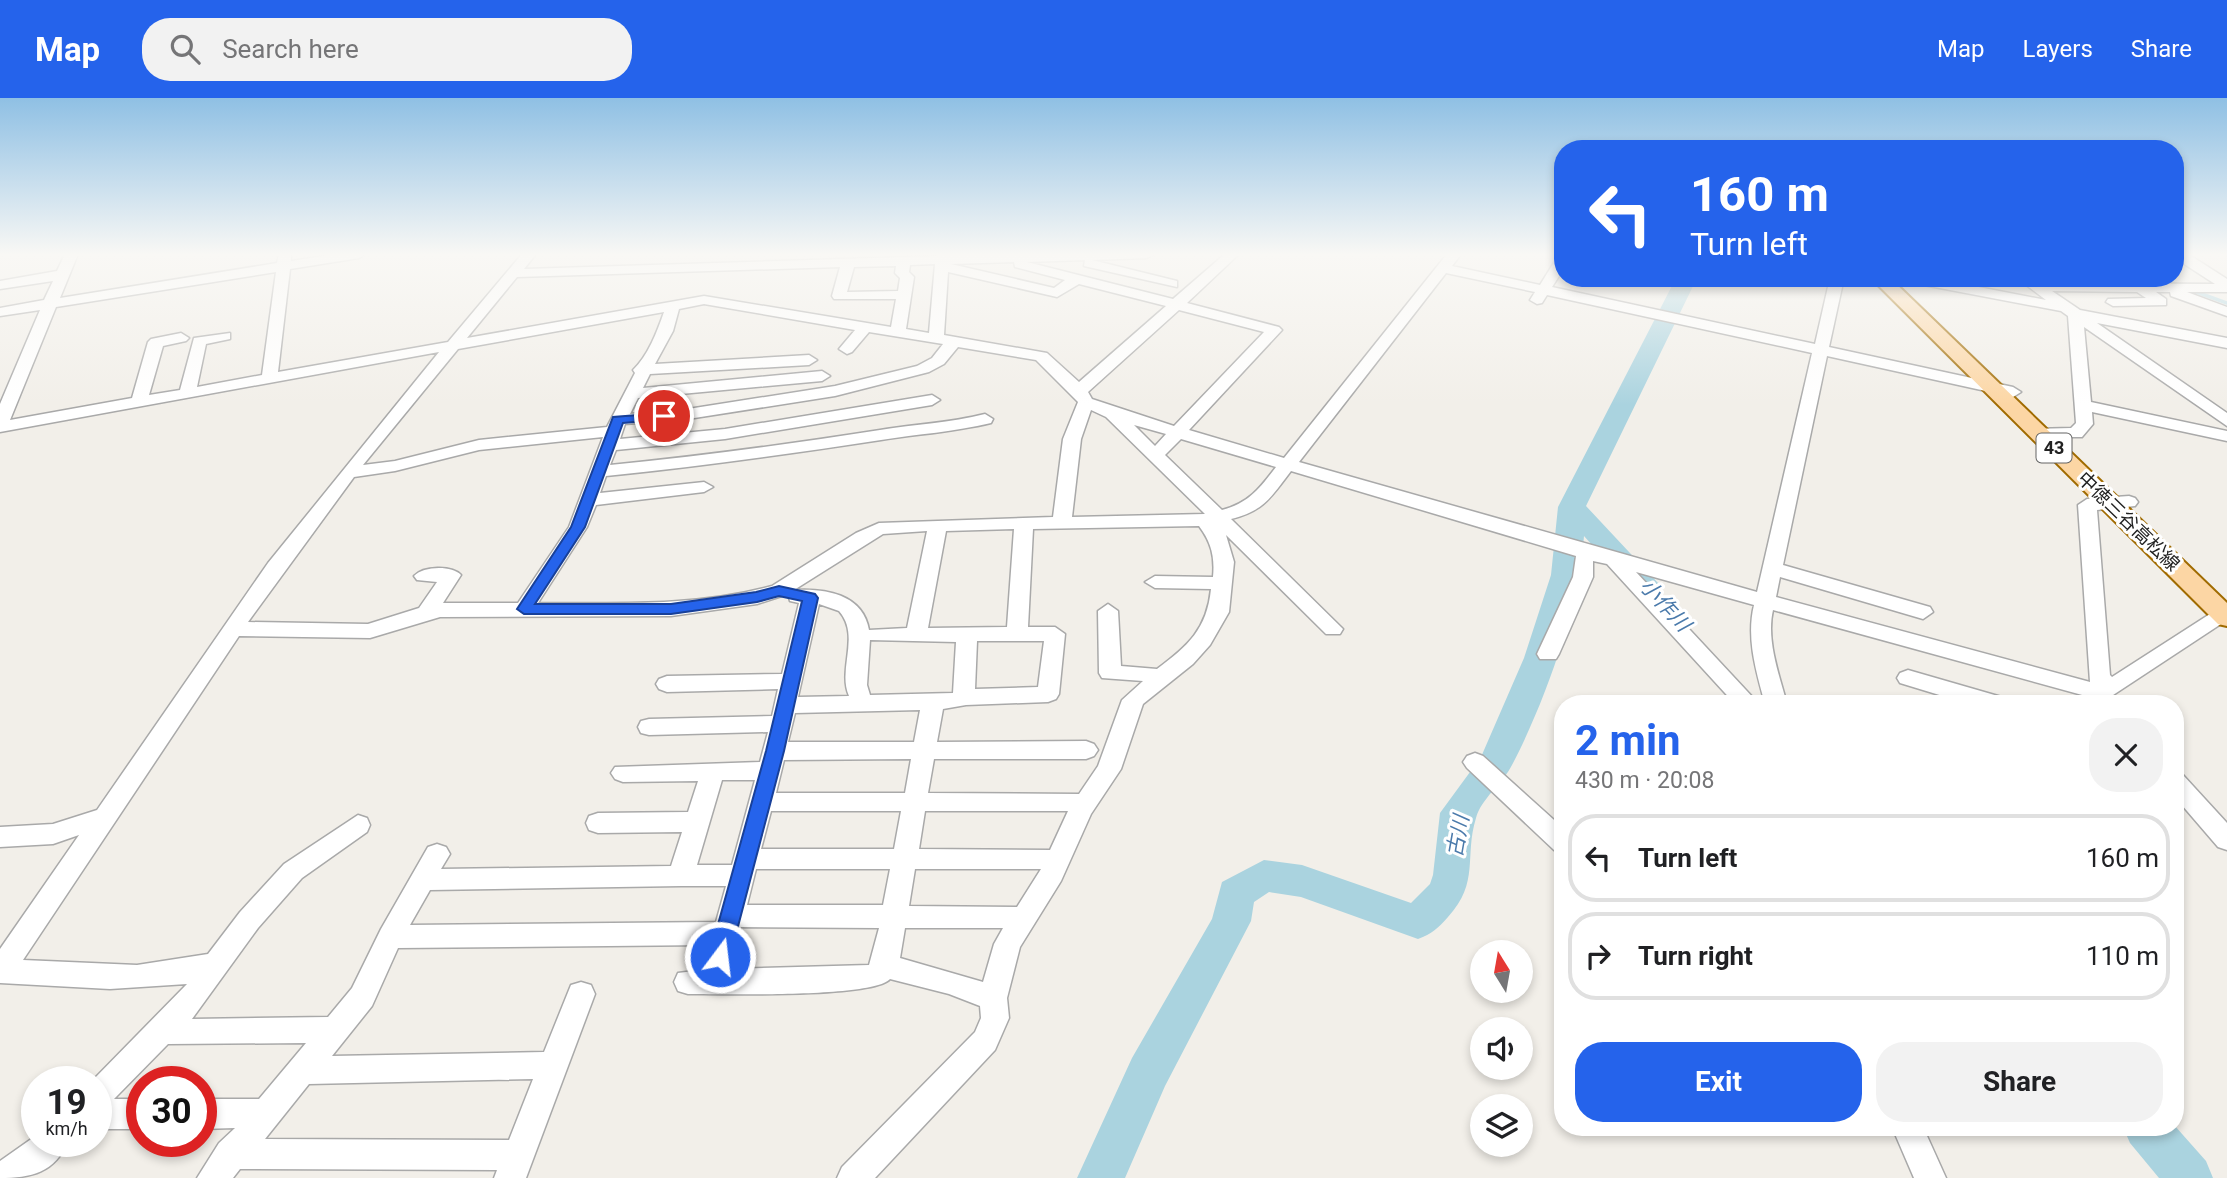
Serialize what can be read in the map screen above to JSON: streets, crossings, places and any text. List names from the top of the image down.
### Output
{
  "streets": {
    "main road": ["43", "中徳三谷高松線"]
  },
  "water": ["小作川", "古川"],
  "north": "top",
  "page": {
    "header": "Map",
    "search": "Search here",
    "nav": ["Map", "Layers", "Share"],
    "turn": ["160 m", "Turn left"],
    "heading": ["2 min", "430 m · 20:08"],
    "list": [
      {
        "name": "Turn left",
        "value": "160 m"
      },
      {
        "name": "Turn right",
        "value": "110 m"
      }
    ],
    "buttons": ["Exit", "Share"],
    "speed": "19 km/h",
    "limit": "30"
  }
}
